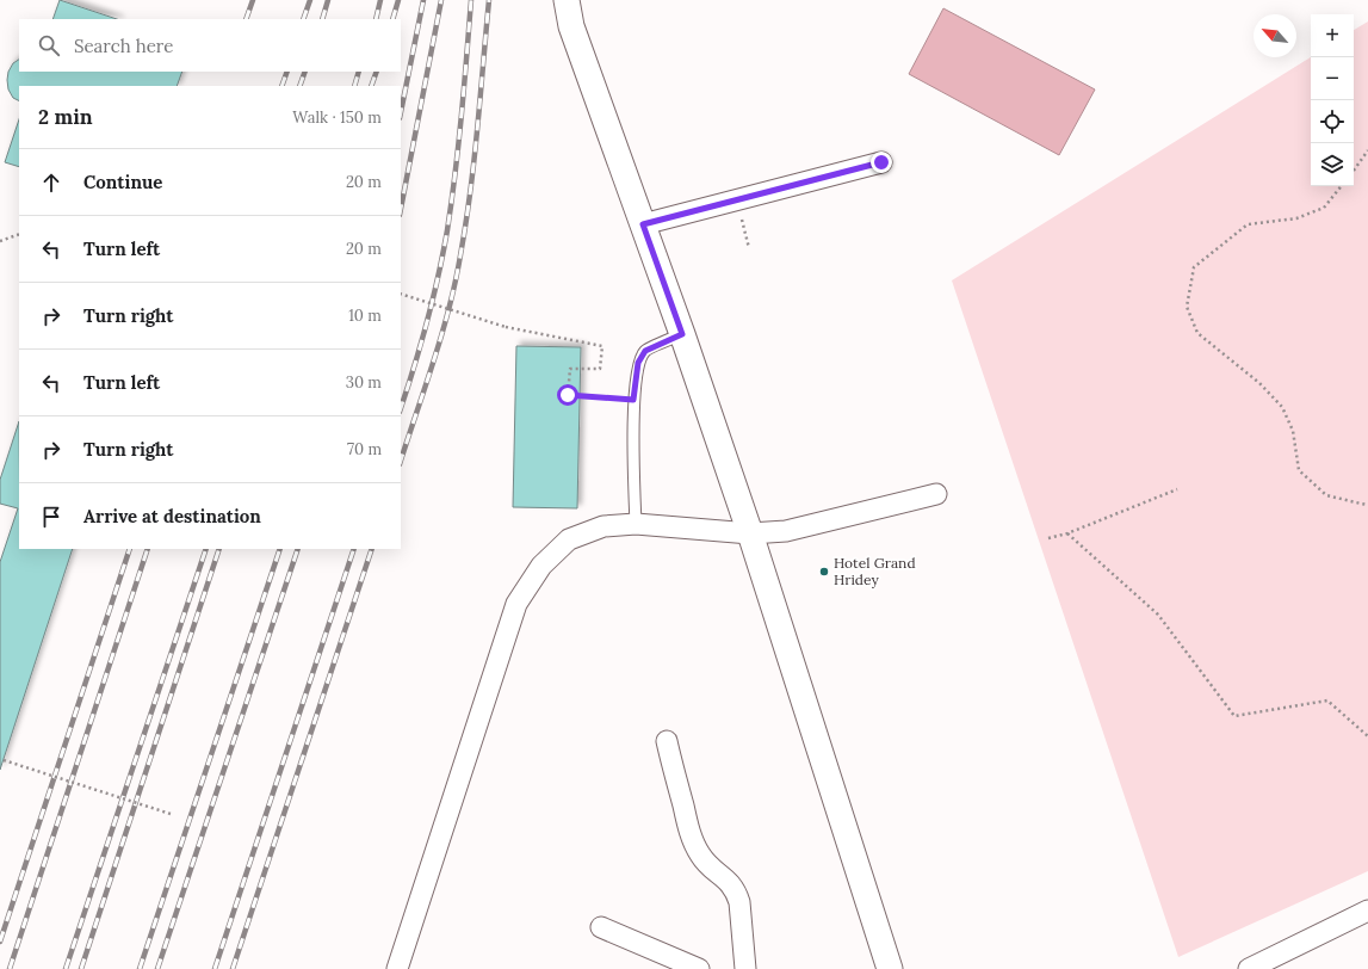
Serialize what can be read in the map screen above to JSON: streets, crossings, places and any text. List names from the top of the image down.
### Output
{
  "places": ["Hotel Grand Hridey"],
  "north": "top left",
  "page": {
    "map_buttons": ["+", "−"],
    "search": "Search here",
    "heading": ["2 min", "Walk · 150 m"],
    "list": [
      ["Continue", "20 m"],
      ["Turn left", "20 m"],
      ["Turn right", "10 m"],
      ["Turn left", "30 m"],
      ["Turn right", "70 m"],
      "Arrive at destination"
    ]
  }
}
